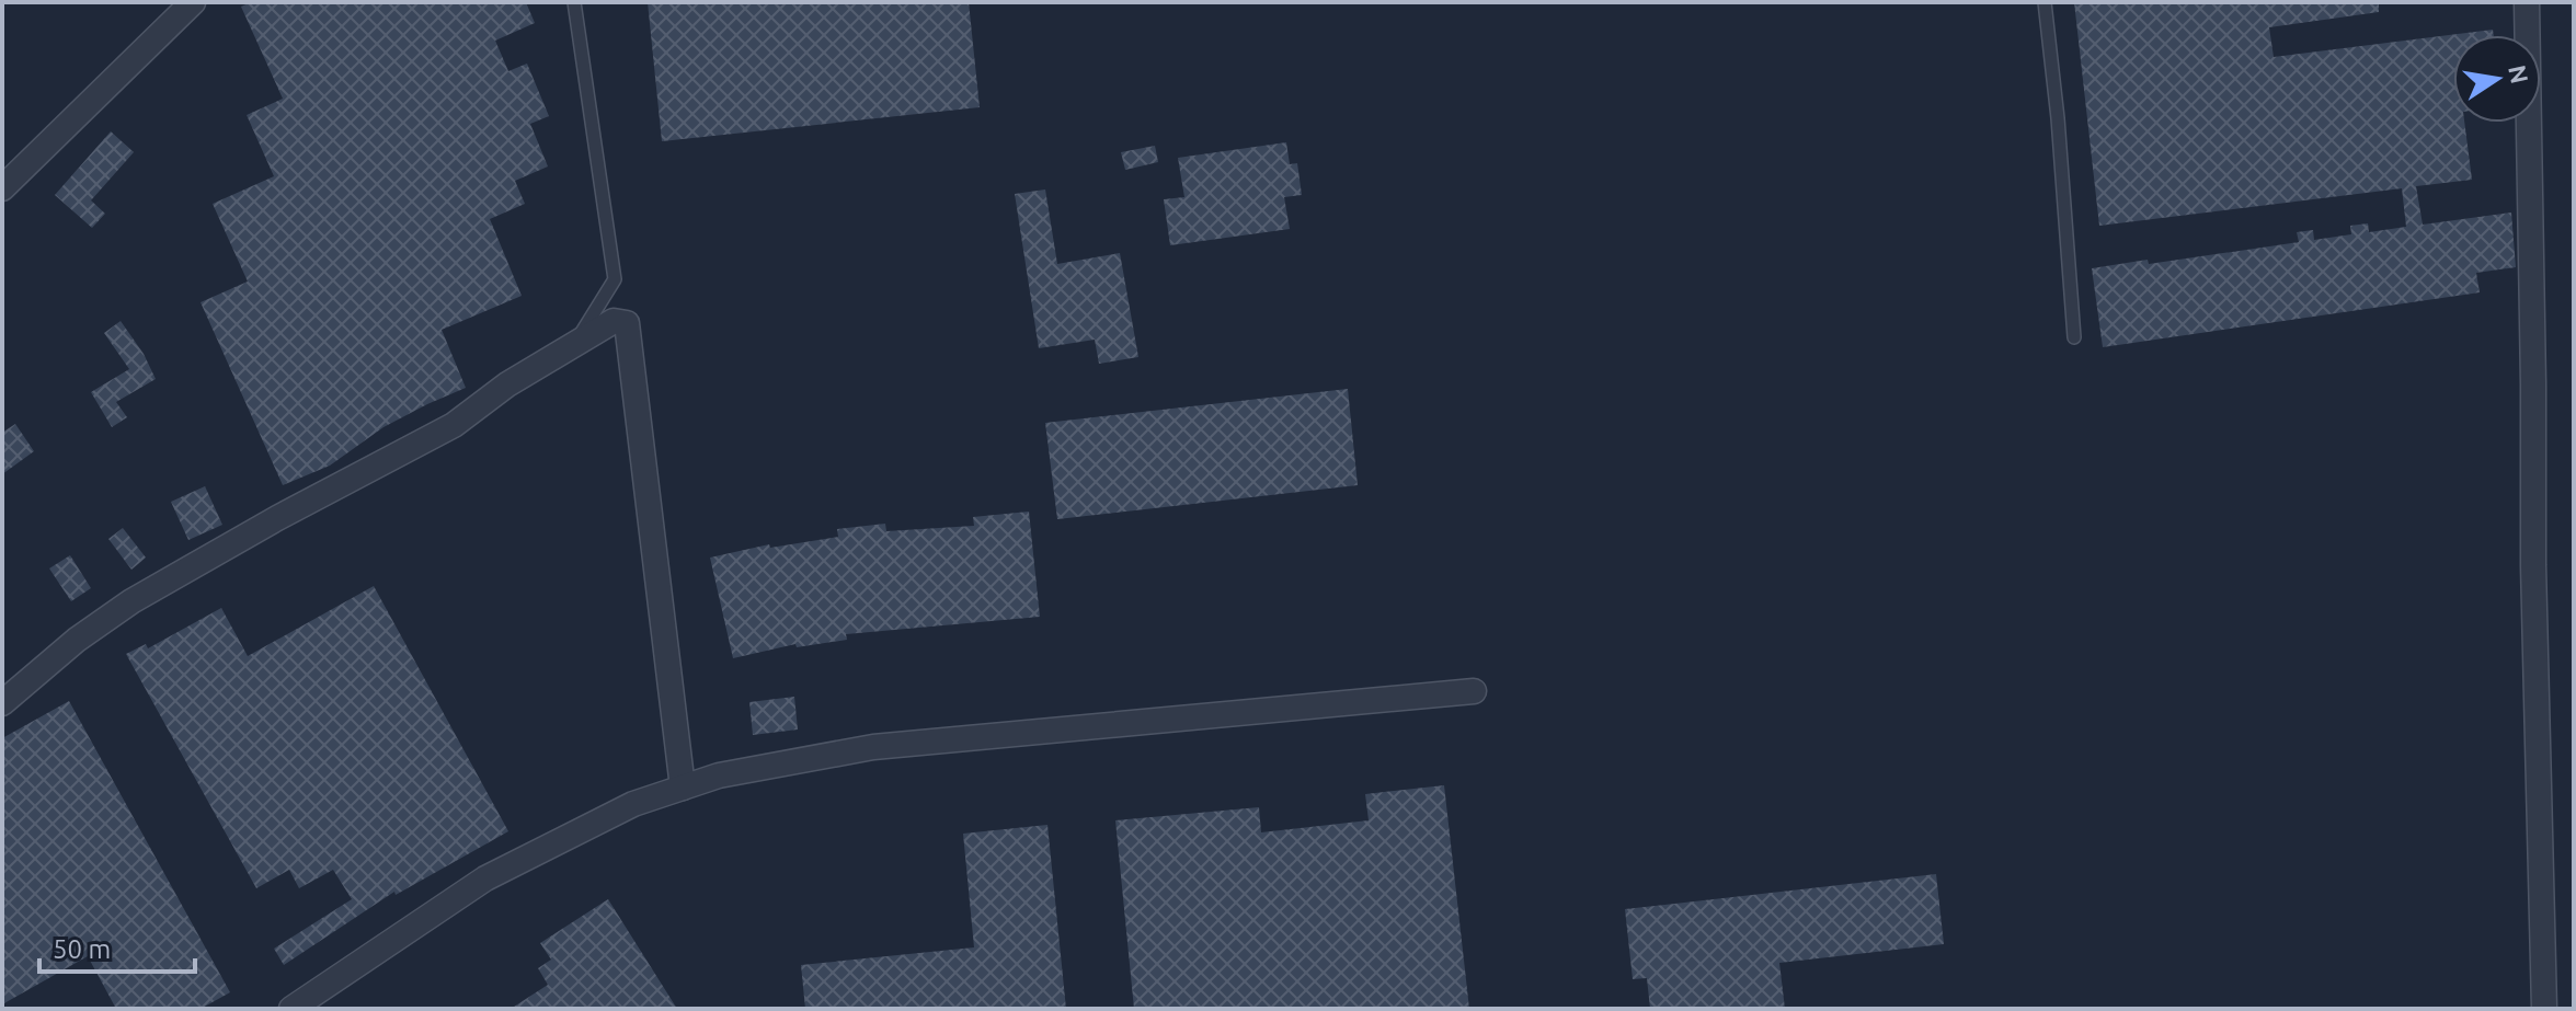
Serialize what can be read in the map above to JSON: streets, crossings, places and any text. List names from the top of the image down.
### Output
{
  "scale_bar": "50 m",
  "north": "right"
}
